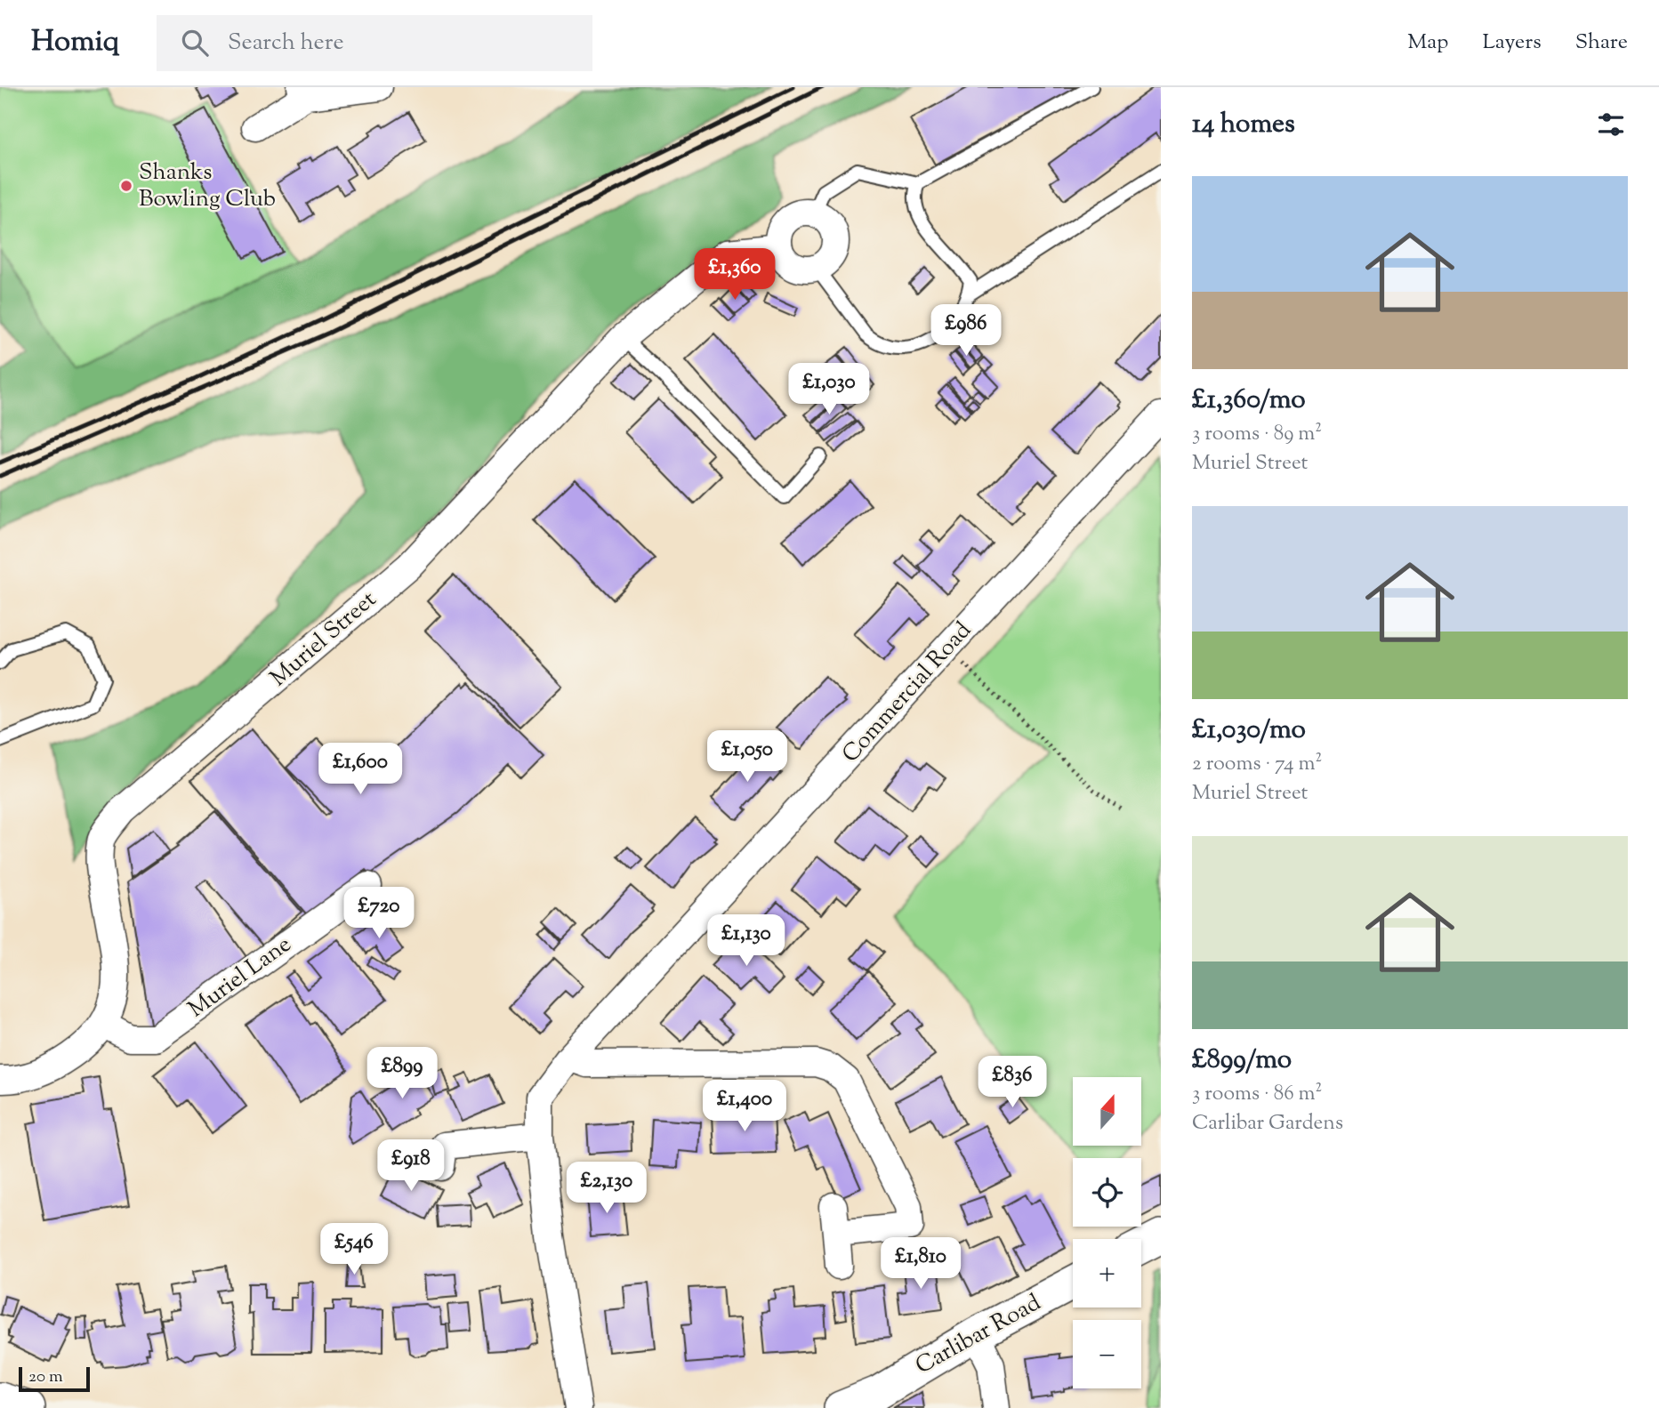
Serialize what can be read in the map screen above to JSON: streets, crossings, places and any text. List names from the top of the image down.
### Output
{
  "streets": {
    "street": [
      "Muriel Street",
      "Commercial Road",
      "Muriel Lane",
      "Carlibar Road"
    ]
  },
  "crossings": [
    ["Muriel Street", "Muriel Lane"]
  ],
  "places": ["Shanks Bowling Club"],
  "scale_bar": "20 m",
  "north": "top",
  "page": {
    "header": "Homiq",
    "search": "Search here",
    "nav": ["Map", "Layers", "Share"],
    "heading": "14 homes",
    "list": [
      {
        "name": "£1,360/mo",
        "note": "3 rooms · 89 m² · Muriel Street"
      },
      {
        "name": "£1,030/mo",
        "note": "2 rooms · 74 m² · Muriel Street"
      },
      {
        "name": "£899/mo",
        "note": "3 rooms · 86 m² · Carlibar Gardens"
      }
    ],
    "price": [
      "£1,360",
      "£986",
      "£1,030",
      "£1,050",
      "£1,600",
      "£720",
      "£1,130",
      "£899",
      "£836",
      "£1,400",
      "£918",
      "£2,130",
      "£546",
      "£1,810"
    ],
    "map_buttons": ["+", "−"],
    "scale": "20 m"
  }
}
